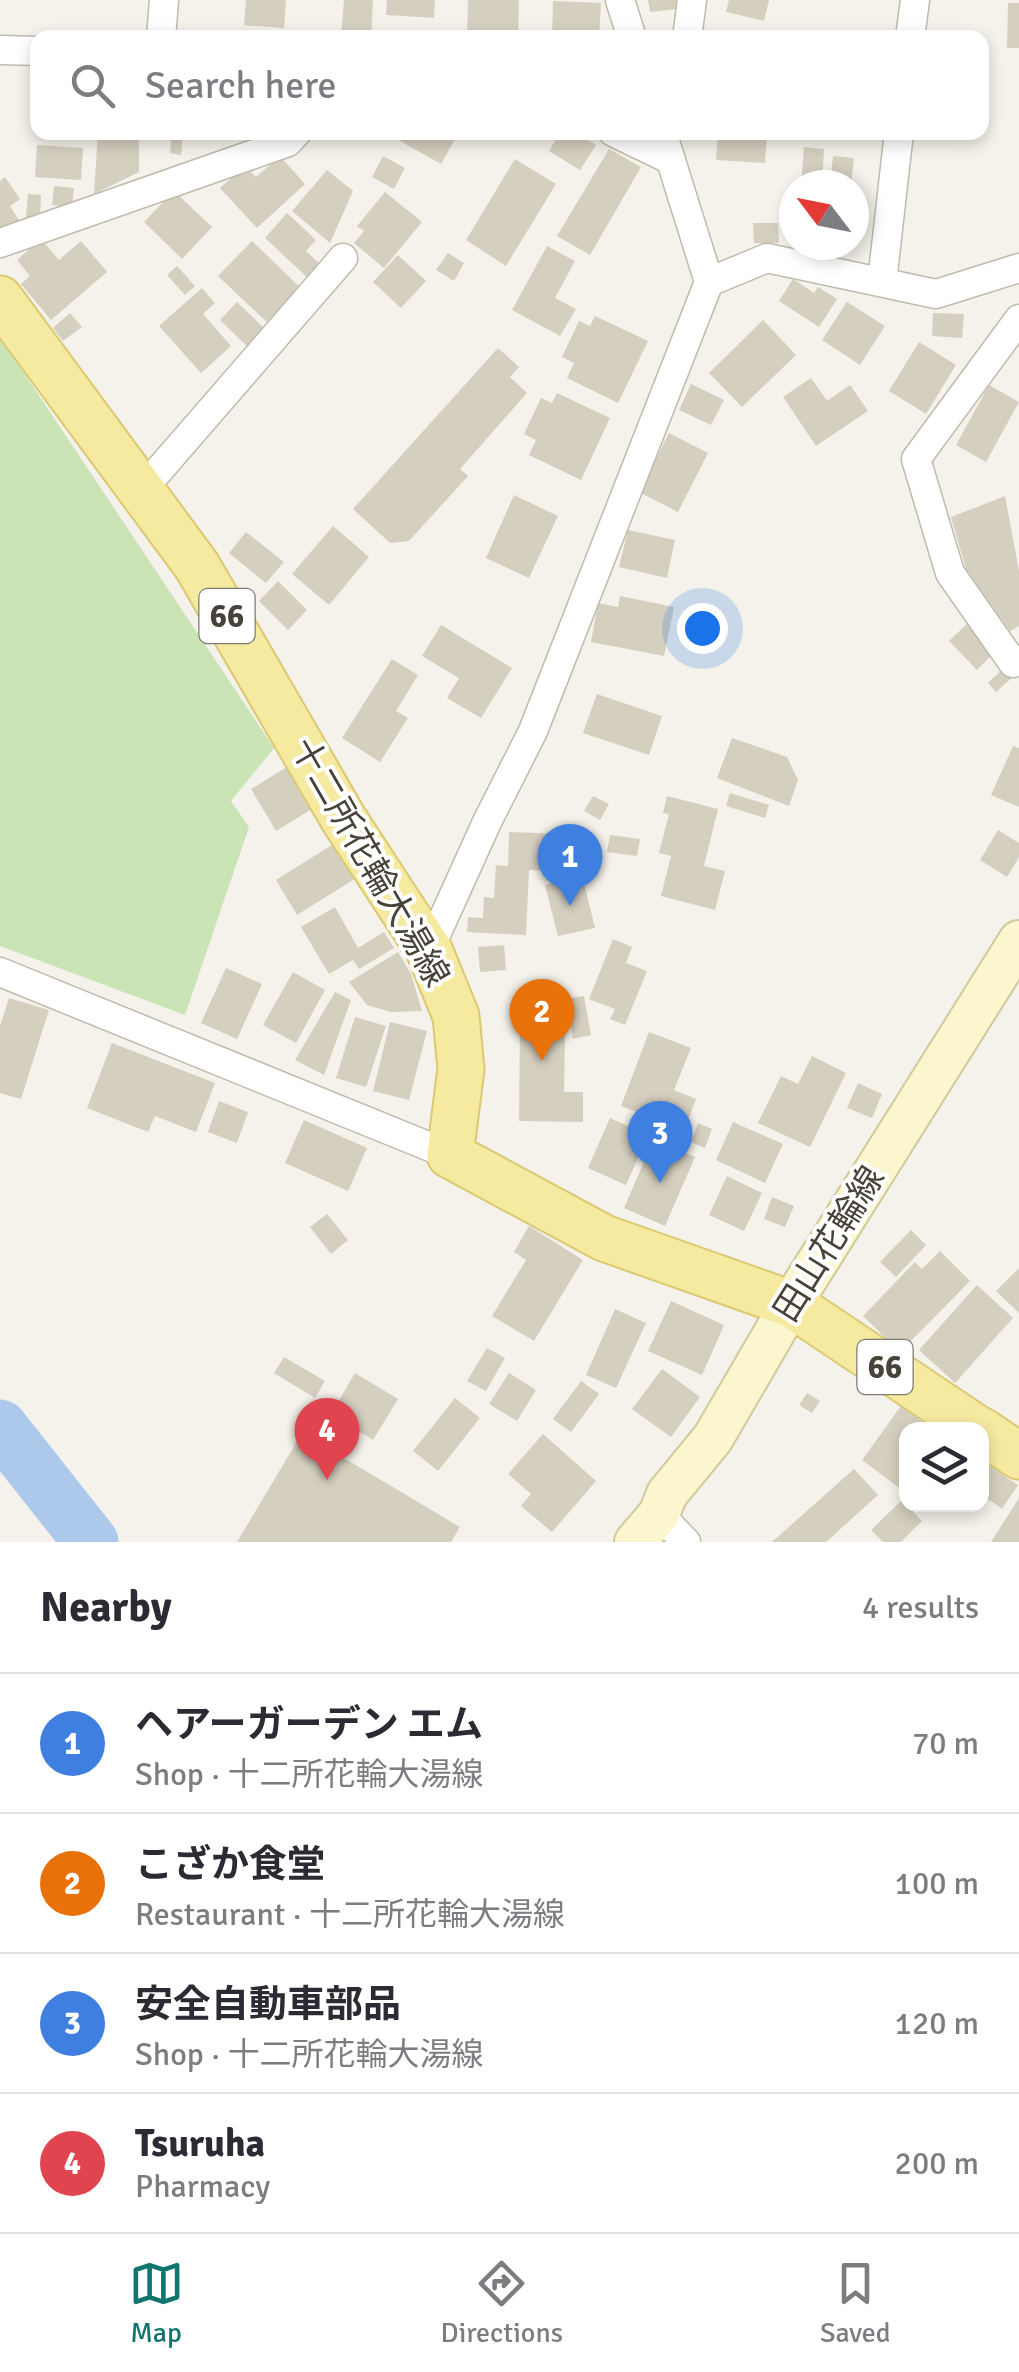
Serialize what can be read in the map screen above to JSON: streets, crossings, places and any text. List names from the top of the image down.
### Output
{
  "streets": {
    "main road": ["66", "十二所花輪大湯線", "田山花輪線"]
  },
  "crossings": [
    ["66", "十二所花輪大湯線"],
    ["66", "田山花輪線"]
  ],
  "north": "top left",
  "page": {
    "search": "Search here",
    "pins": [
      "1",
      "2",
      "3",
      "4"
    ],
    "heading": ["Nearby", "4 results"],
    "list": [
      {
        "mark": "1",
        "name": "ヘアーガーデン エム",
        "note": "Shop · 十二所花輪大湯線",
        "value": "70 m"
      },
      {
        "mark": "2",
        "name": "こざか食堂",
        "note": "Restaurant · 十二所花輪大湯線",
        "value": "100 m"
      },
      {
        "mark": "3",
        "name": "安全自動車部品",
        "note": "Shop · 十二所花輪大湯線",
        "value": "120 m"
      },
      {
        "mark": "4",
        "name": "Tsuruha",
        "note": "Pharmacy",
        "value": "200 m"
      }
    ],
    "nav": ["Map", "Directions", "Saved"]
  }
}
